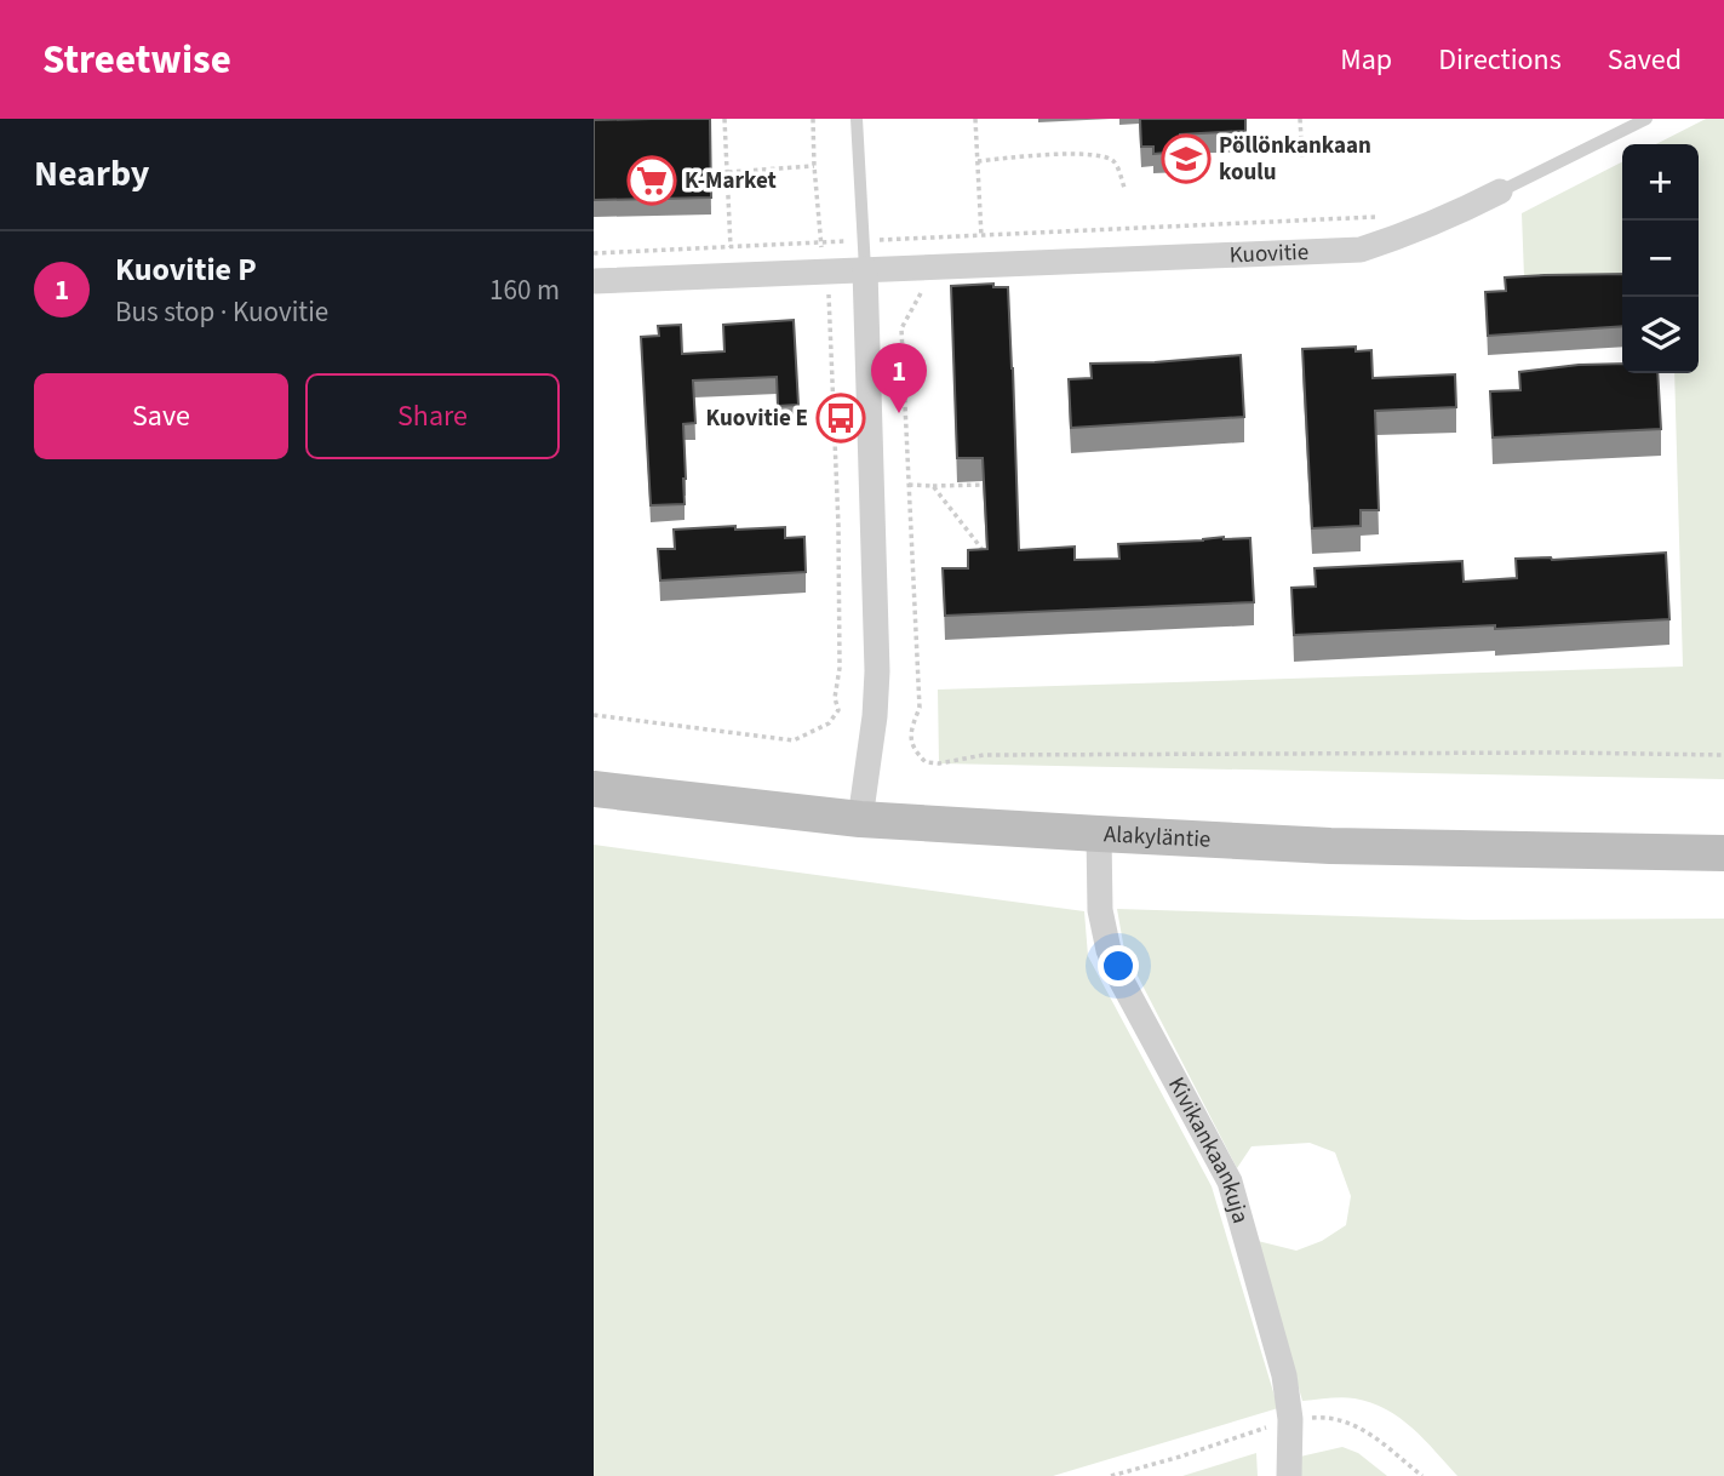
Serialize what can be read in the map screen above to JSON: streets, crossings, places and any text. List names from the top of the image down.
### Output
{
  "streets": {
    "main road": ["Alakyläntie"],
    "street": ["Kuovitie", "Kivikankaankuja"]
  },
  "crossings": [
    ["Alakyläntie", "Kivikankaankuja"]
  ],
  "places": {
    "school or university": ["Pöllönkankaan koulu"],
    "supermarket": ["K-Market"],
    "bus stop": ["Kuovitie E"]
  },
  "page": {
    "header": "Streetwise",
    "nav": ["Map", "Directions", "Saved"],
    "heading": "Nearby",
    "map_buttons": ["+", "−"],
    "list": [
      {
        "mark": "1",
        "name": "Kuovitie P",
        "note": "Bus stop · Kuovitie",
        "value": "160 m"
      }
    ],
    "pins": "1",
    "buttons": ["Save", "Share"]
  }
}
